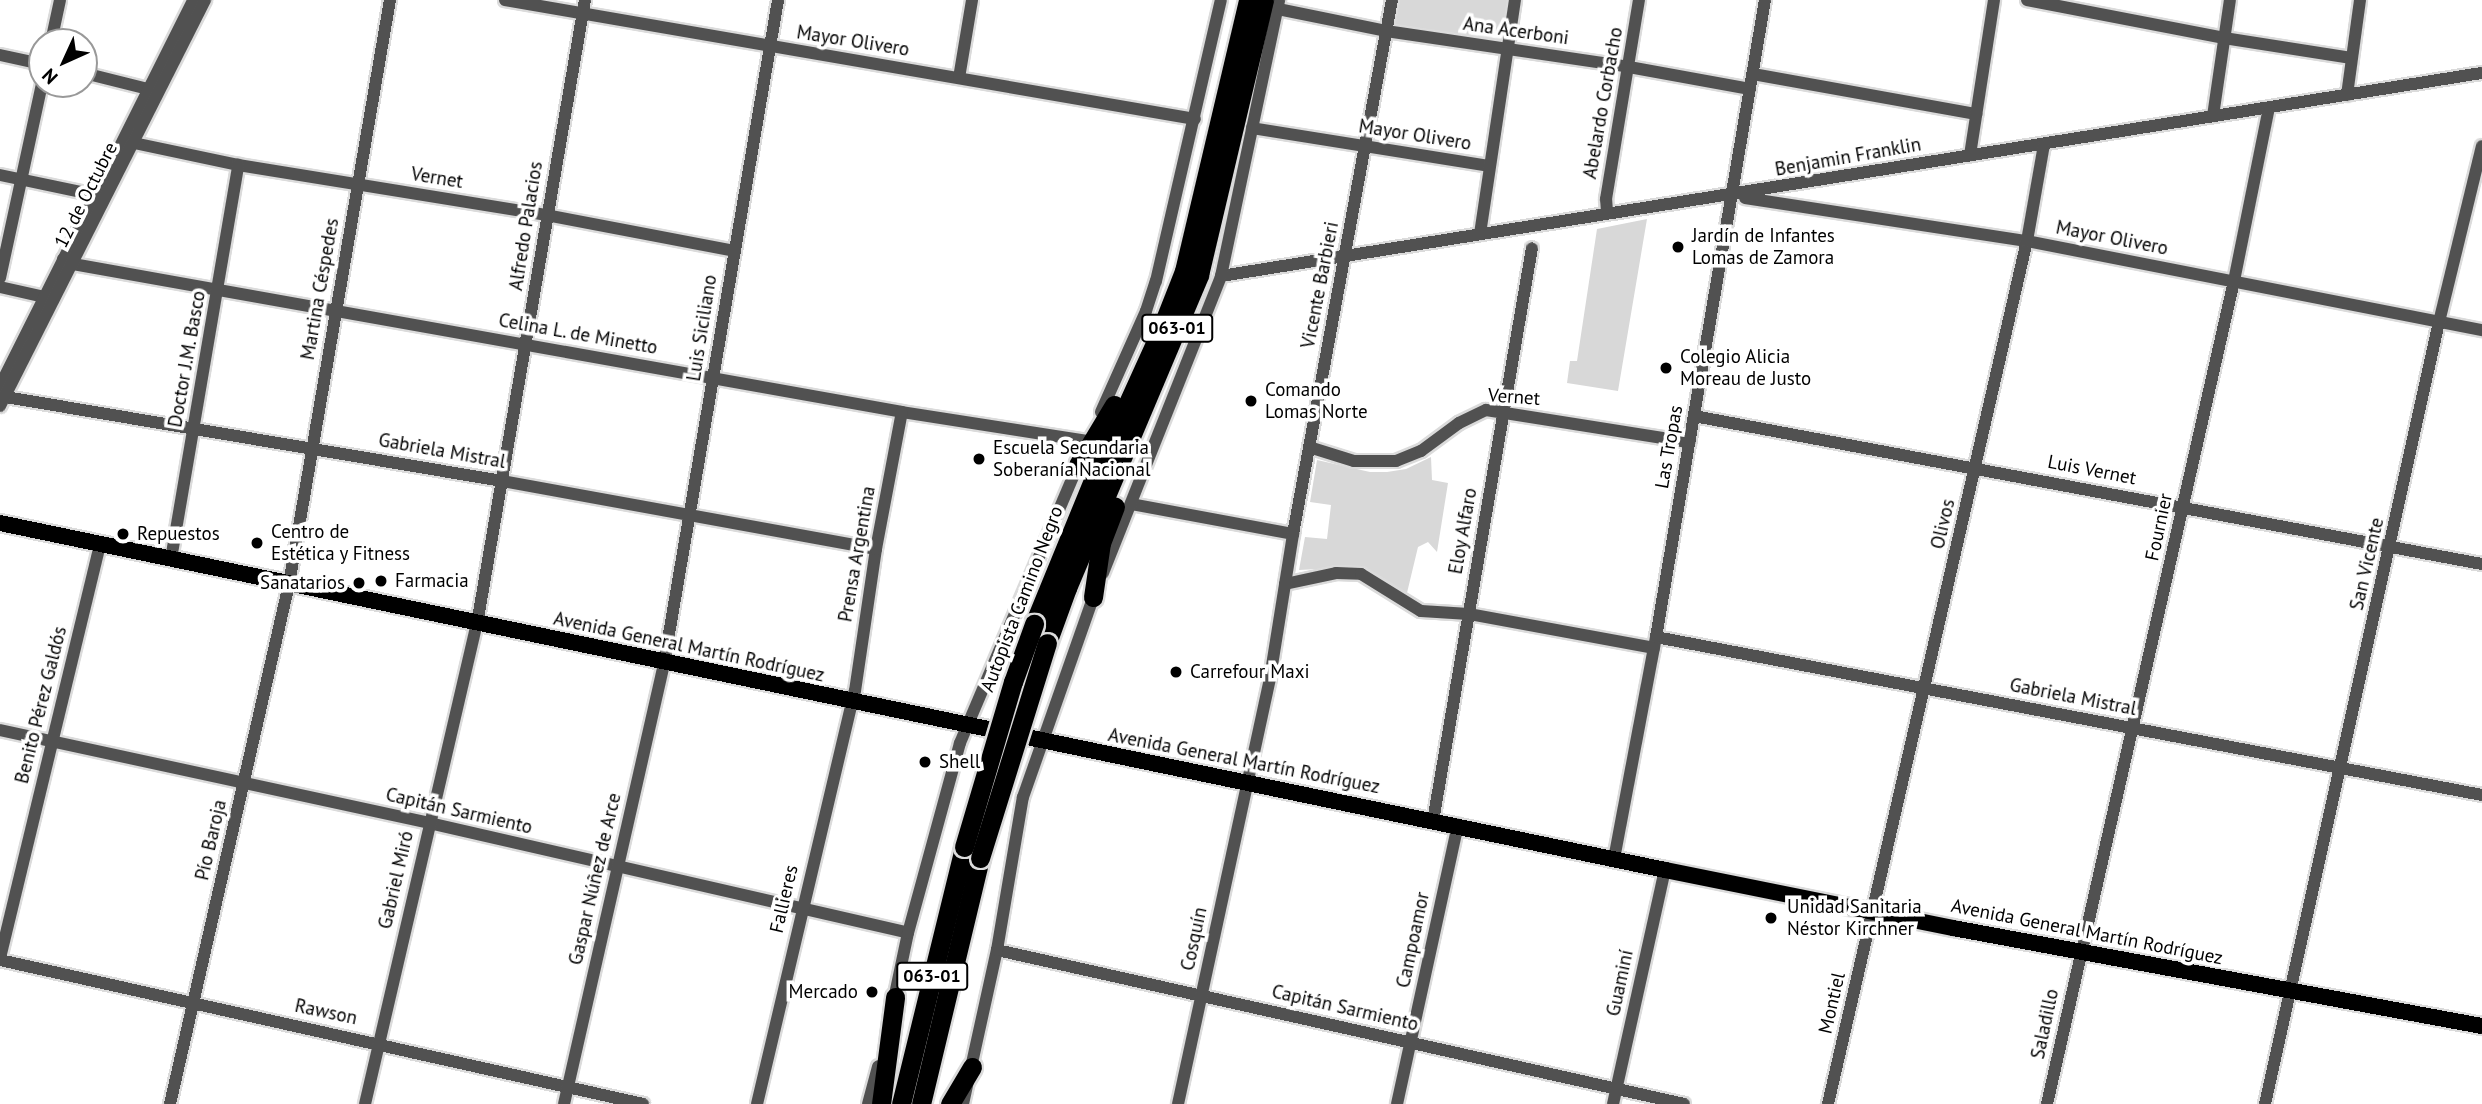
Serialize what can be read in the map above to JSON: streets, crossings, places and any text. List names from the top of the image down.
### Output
{
  "streets": {
    "highway": ["063-01", "Autopista Camino Negro"],
    "main road": ["Avenida General Martín Rodríguez"],
    "street": [
      "Ana Acerboni",
      "Mayor Olivero",
      "Abelardo Corbacho",
      "Benjamin Franklin",
      "Vernet",
      "12 de Octubre",
      "Alfredo Palacios",
      "Vicente Barbieri",
      "Martina Céspedes",
      "Luis Siciliano",
      "Celina L. de Minetto",
      "Doctor J.M. Basco",
      "Las Tropas",
      "Gabriela Mistral",
      "Luis Vernet",
      "Olivos",
      "Fournier",
      "Eloy Alfaro",
      "Prensa Argentina",
      "San Vicente",
      "Benito Pérez Galdós",
      "Capitán Sarmiento",
      "Pío Baroja",
      "Gaspar Núñez de Arce",
      "Gabriel Miró",
      "Fallieres",
      "Cosquín",
      "Campoamor",
      "Guaminí",
      "Montiel",
      "Rawson",
      "Saladillo"
    ]
  },
  "crossings": [
    ["Ana Acerboni", "Abelardo Corbacho"],
    ["Ana Acerboni", "Vicente Barbieri"],
    ["Ana Acerboni", "Las Tropas"],
    ["Ana Acerboni", "Autopista Camino Negro"],
    ["Mayor Olivero", "Benjamin Franklin"],
    ["Mayor Olivero", "Alfredo Palacios"],
    ["Mayor Olivero", "Vicente Barbieri"],
    ["Mayor Olivero", "Luis Siciliano"],
    ["Mayor Olivero", "Las Tropas"],
    ["Mayor Olivero", "Olivos"],
    ["Mayor Olivero", "Fournier"],
    ["Mayor Olivero", "San Vicente"],
    ["Mayor Olivero", "Autopista Camino Negro"],
    ["Abelardo Corbacho", "Benjamin Franklin"],
    ["Benjamin Franklin", "Vicente Barbieri"],
    ["Benjamin Franklin", "Las Tropas"],
    ["Benjamin Franklin", "Olivos"],
    ["Benjamin Franklin", "Fournier"],
    ["Vernet", "12 de Octubre"],
    ["Vernet", "Alfredo Palacios"],
    ["Vernet", "Vicente Barbieri"],
    ["Vernet", "Martina Céspedes"],
    ["Vernet", "Luis Siciliano"],
    ["Vernet", "Doctor J.M. Basco"],
    ["Vernet", "Las Tropas"],
    ["Vernet", "Eloy Alfaro"],
    ["12 de Octubre", "Celina L. de Minetto"],
    ["12 de Octubre", "Gabriela Mistral"],
    ["Alfredo Palacios", "Celina L. de Minetto"],
    ["Alfredo Palacios", "Gabriela Mistral"],
    ["Alfredo Palacios", "Avenida General Martín Rodríguez"],
    ["Alfredo Palacios", "Gabriel Miró"],
    ["Vicente Barbieri", "Gabriela Mistral"],
    ["Vicente Barbieri", "Avenida General Martín Rodríguez"],
    ["Vicente Barbieri", "Cosquín"],
    ["Martina Céspedes", "Celina L. de Minetto"],
    ["Martina Céspedes", "Gabriela Mistral"],
    ["Martina Céspedes", "Avenida General Martín Rodríguez"],
    ["Martina Céspedes", "Pío Baroja"],
    ["Luis Siciliano", "Celina L. de Minetto"],
    ["Luis Siciliano", "Gabriela Mistral"],
    ["Luis Siciliano", "Avenida General Martín Rodríguez"],
    ["Luis Siciliano", "Gaspar Núñez de Arce"],
    ["Celina L. de Minetto", "Doctor J.M. Basco"],
    ["Celina L. de Minetto", "Prensa Argentina"],
    ["Doctor J.M. Basco", "Gabriela Mistral"],
    ["Doctor J.M. Basco", "Avenida General Martín Rodríguez"],
    ["Las Tropas", "Gabriela Mistral"],
    ["Las Tropas", "Luis Vernet"],
    ["Las Tropas", "Avenida General Martín Rodríguez"],
    ["Gabriela Mistral", "Olivos"],
    ["Gabriela Mistral", "Fournier"],
    ["Gabriela Mistral", "Eloy Alfaro"],
    ["Gabriela Mistral", "Prensa Argentina"],
    ["Gabriela Mistral", "San Vicente"],
    ["Luis Vernet", "Olivos"],
    ["Luis Vernet", "Fournier"],
    ["Luis Vernet", "San Vicente"],
    ["Olivos", "Avenida General Martín Rodríguez"],
    ["Olivos", "Montiel"],
    ["Fournier", "Avenida General Martín Rodríguez"],
    ["Fournier", "Saladillo"],
    ["Eloy Alfaro", "Avenida General Martín Rodríguez"],
    ["Prensa Argentina", "Avenida General Martín Rodríguez"],
    ["Prensa Argentina", "Fallieres"],
    ["San Vicente", "Avenida General Martín Rodríguez"],
    ["Avenida General Martín Rodríguez", "Benito Pérez Galdós"],
    ["Avenida General Martín Rodríguez", "Pío Baroja"],
    ["Avenida General Martín Rodríguez", "Gaspar Núñez de Arce"],
    ["Avenida General Martín Rodríguez", "Gabriel Miró"],
    ["Avenida General Martín Rodríguez", "Fallieres"],
    ["Avenida General Martín Rodríguez", "Cosquín"],
    ["Avenida General Martín Rodríguez", "Campoamor"],
    ["Avenida General Martín Rodríguez", "Guaminí"],
    ["Avenida General Martín Rodríguez", "Montiel"],
    ["Avenida General Martín Rodríguez", "Saladillo"],
    ["Benito Pérez Galdós", "Capitán Sarmiento"],
    ["Benito Pérez Galdós", "Rawson"],
    ["Capitán Sarmiento", "Pío Baroja"],
    ["Capitán Sarmiento", "Gaspar Núñez de Arce"],
    ["Capitán Sarmiento", "Gabriel Miró"],
    ["Capitán Sarmiento", "Fallieres"],
    ["Capitán Sarmiento", "Cosquín"],
    ["Capitán Sarmiento", "Campoamor"],
    ["Capitán Sarmiento", "Guaminí"],
    ["Pío Baroja", "Rawson"],
    ["Gaspar Núñez de Arce", "Rawson"],
    ["Gabriel Miró", "Rawson"]
  ],
  "places": [
    "Jardín de Infantes Lomas de Zamora",
    "Colegio Alicia Moreau de Justo",
    "Comando Lomas Norte",
    "Escuela Secundaria Soberanía Nacional",
    "Repuestos",
    "Centro de Estética y Fitness",
    "Farmacia",
    "Sanatarios",
    "Carrefour Maxi",
    "Shell",
    "Unidad Sanitaria Néstor Kirchner",
    "Mercado"
  ],
  "north": "bottom left"
}
